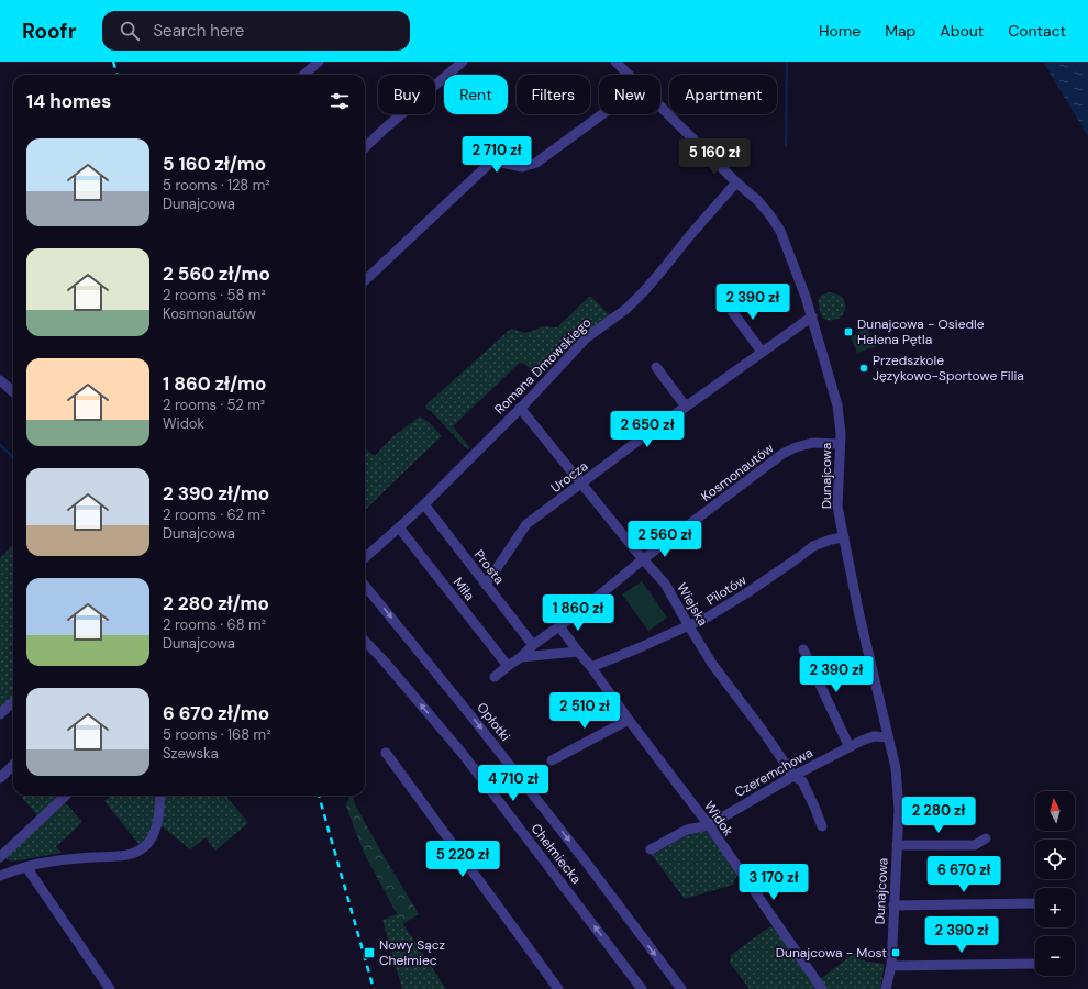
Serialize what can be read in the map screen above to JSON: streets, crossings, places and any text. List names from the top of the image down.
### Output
{
  "streets": {
    "street": [
      "Romana Dmowskiego",
      "Kosmonautów",
      "Dunajcowa",
      "Urocza",
      "Prosta",
      "Miła",
      "Pilotów",
      "Wiejska",
      "Opłotki",
      "Czeremchowa",
      "Widok",
      "Chełmiecka"
    ]
  },
  "crossings": [
    ["Romana Dmowskiego", "Dunajcowa"],
    ["Romana Dmowskiego", "Prosta"],
    ["Romana Dmowskiego", "Miła"],
    ["Romana Dmowskiego", "Wiejska"],
    ["Kosmonautów", "Dunajcowa"],
    ["Kosmonautów", "Prosta"],
    ["Kosmonautów", "Miła"],
    ["Kosmonautów", "Wiejska"],
    ["Dunajcowa", "Urocza"],
    ["Dunajcowa", "Pilotów"],
    ["Dunajcowa", "Czeremchowa"],
    ["Urocza", "Prosta"],
    ["Urocza", "Wiejska"],
    ["Pilotów", "Wiejska"],
    ["Pilotów", "Widok"],
    ["Wiejska", "Czeremchowa"],
    ["Czeremchowa", "Widok"]
  ],
  "one_way": ["Opłotki"],
  "places": {
    "transit": ["Dunajcowa - Osiedle Helena Pętla", "Nowy Sącz Chełmiec", "Dunajcowa - Most"],
    "other": ["Przedszkole Językowo-Sportowe Filia"]
  },
  "north": "top",
  "page": {
    "header": "Roofr",
    "search": "Search here",
    "nav": [
      "Home",
      "Map",
      "About",
      "Contact"
    ],
    "chip": [
      "Buy",
      "Rent",
      "Filters",
      "New",
      "Apartment"
    ],
    "heading": "14 homes",
    "list": [
      {
        "name": "5 160 zł/mo",
        "note": "5 rooms · 128 m² · Dunajcowa"
      },
      {
        "name": "2 560 zł/mo",
        "note": "2 rooms · 58 m² · Kosmonautów"
      },
      {
        "name": "1 860 zł/mo",
        "note": "2 rooms · 52 m² · Widok"
      },
      {
        "name": "2 390 zł/mo",
        "note": "2 rooms · 62 m² · Dunajcowa"
      },
      {
        "name": "2 280 zł/mo",
        "note": "2 rooms · 68 m² · Dunajcowa"
      },
      {
        "name": "6 670 zł/mo",
        "note": "5 rooms · 168 m² · Szewska"
      }
    ],
    "price": [
      "2 710 zł",
      "5 160 zł",
      "2 390 zł",
      "2 650 zł",
      "2 560 zł",
      "1 860 zł",
      "2 390 zł",
      "2 510 zł",
      "4 710 zł",
      "2 280 zł",
      "5 220 zł",
      "6 670 zł",
      "3 170 zł",
      "2 390 zł"
    ],
    "map_buttons": ["+", "−"]
  }
}
